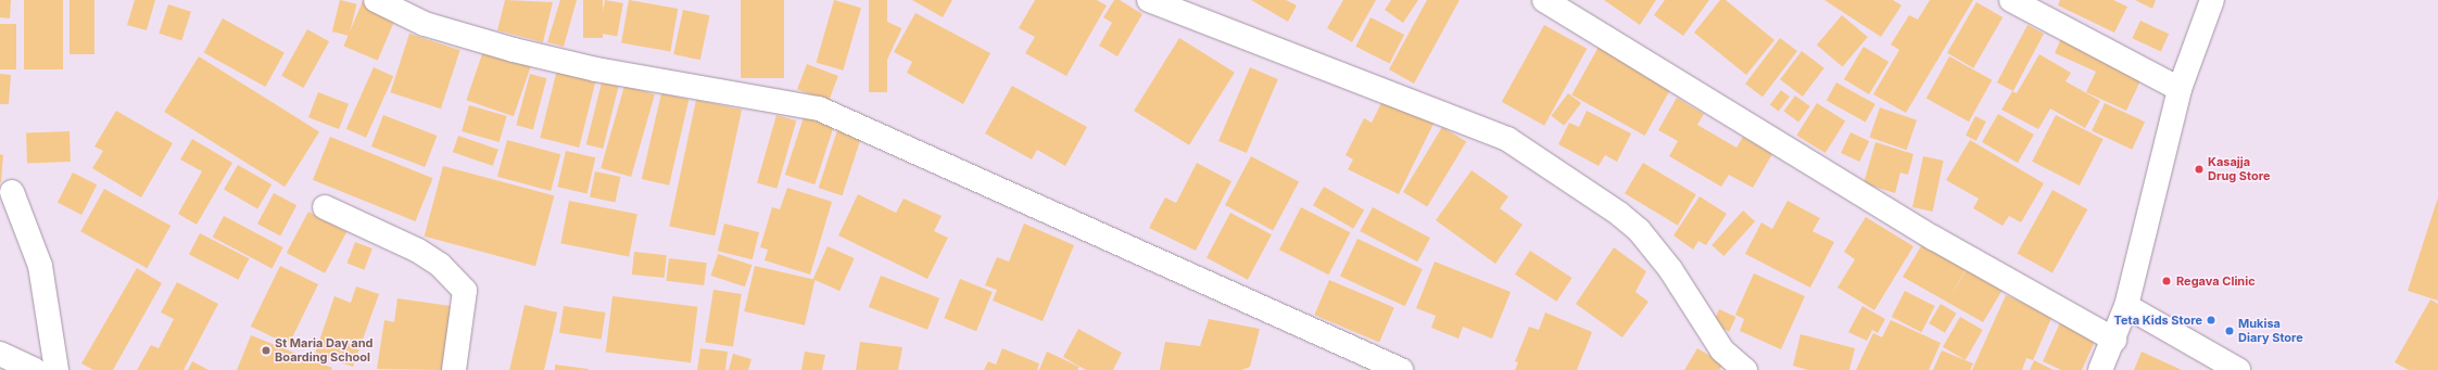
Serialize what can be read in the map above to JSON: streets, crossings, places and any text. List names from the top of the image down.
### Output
{
  "places": [
    "Kasajja Drug Store",
    "Regava Clinic",
    "Teta Kids Store",
    "Mukisa Diary Store",
    "St Maria Day and Boarding School"
  ]
}
